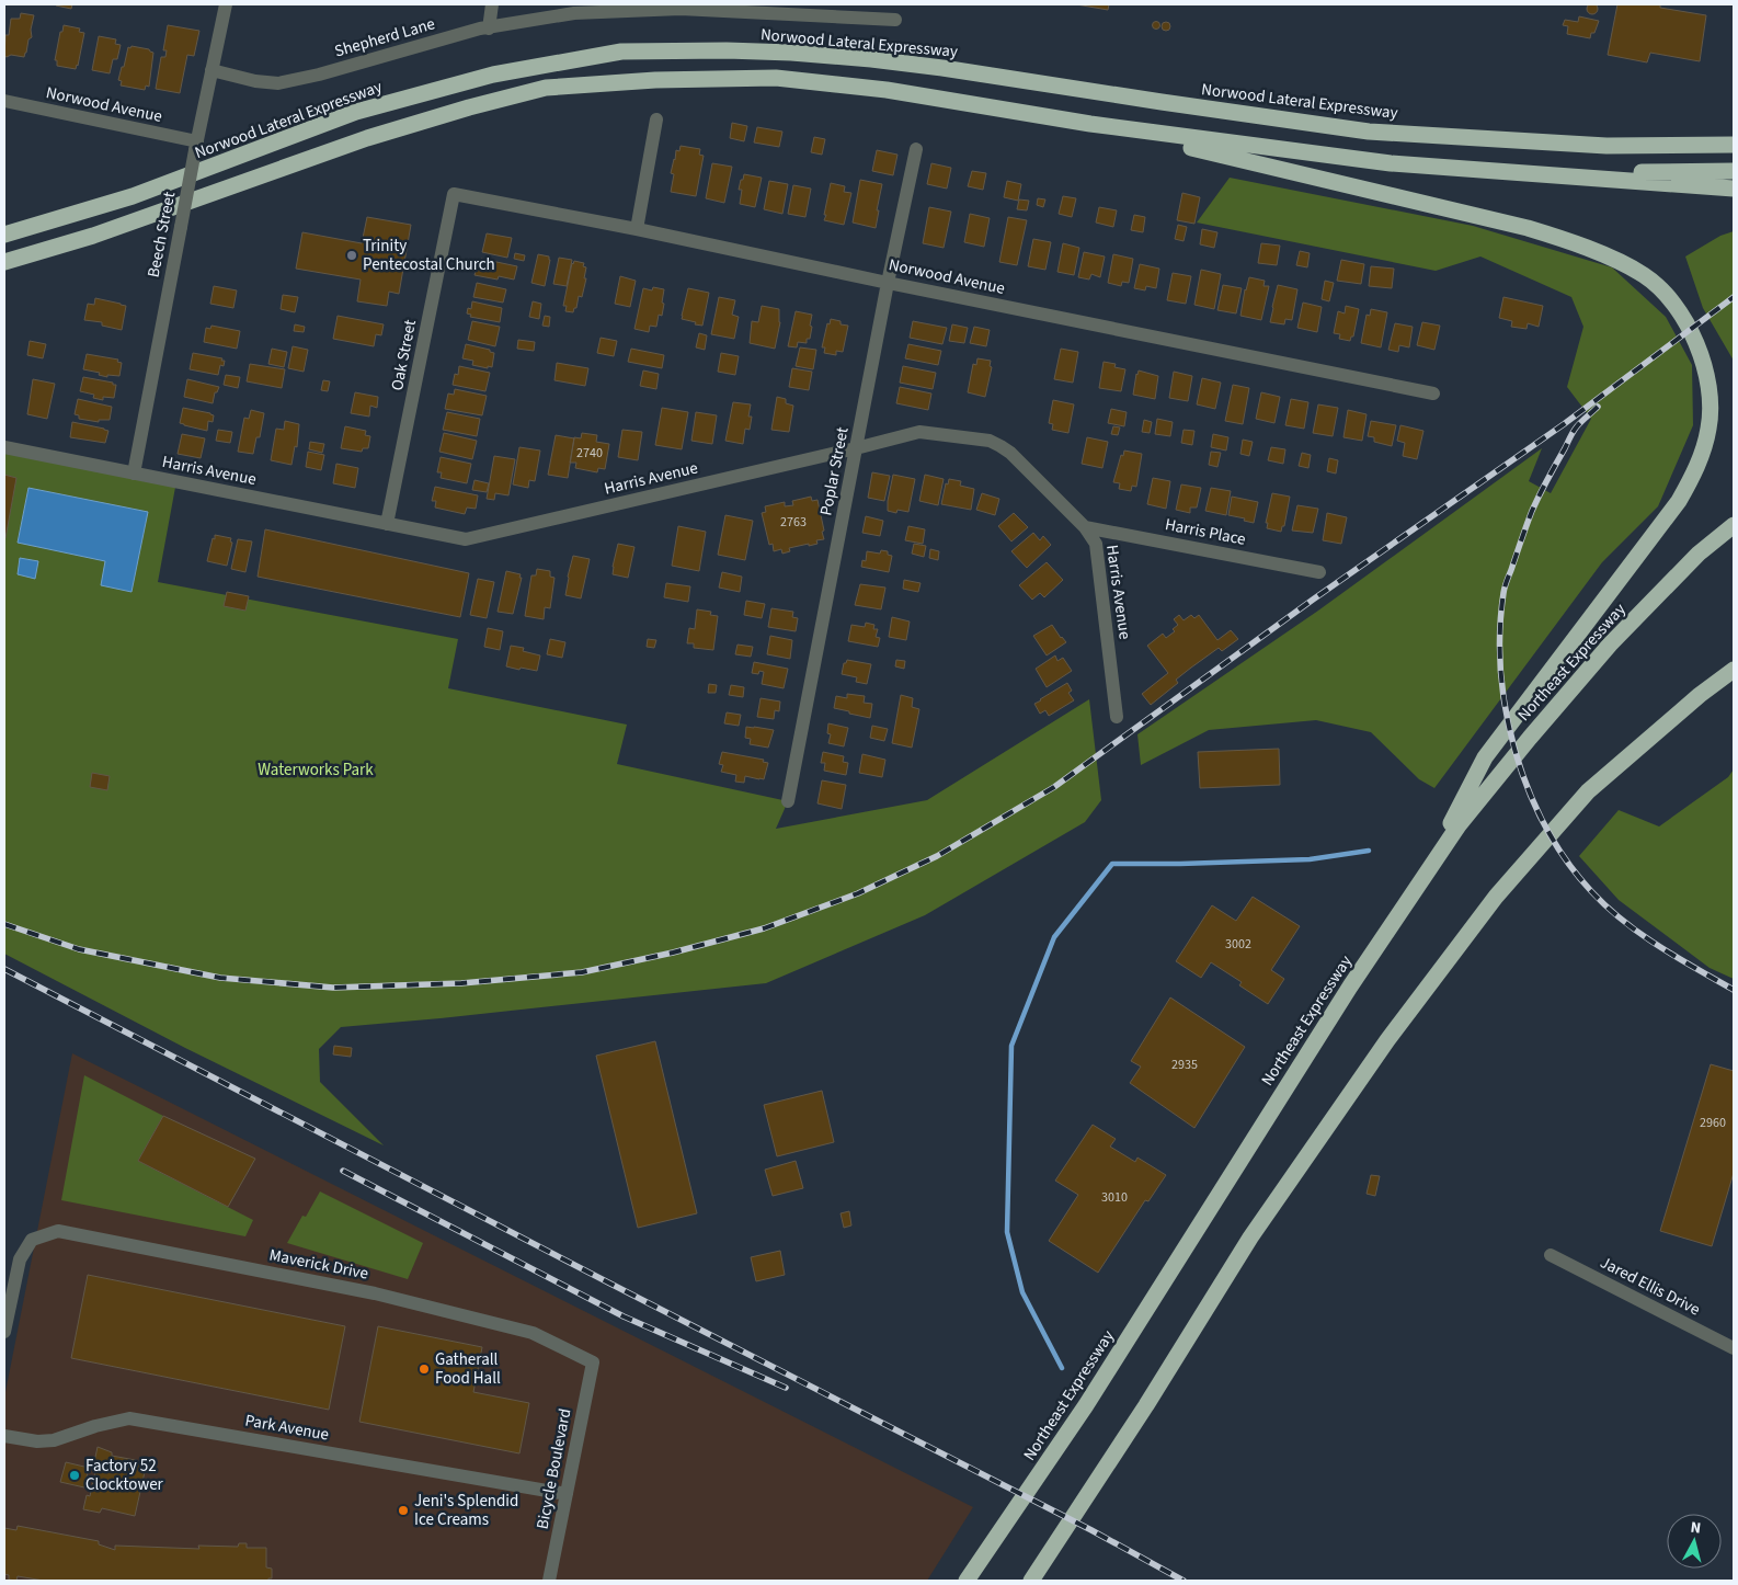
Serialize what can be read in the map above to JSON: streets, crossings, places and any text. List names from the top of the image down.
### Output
{
  "streets": {
    "highway": ["Norwood Lateral Expressway", "Northeast Expressway"],
    "street": [
      "Shepherd Lane",
      "Norwood Avenue",
      "Beech Street",
      "Oak Street",
      "Harris Avenue",
      "Poplar Street",
      "Harris Place",
      "Maverick Drive",
      "Jared Ellis Drive",
      "Park Avenue",
      "Bicycle Boulevard"
    ]
  },
  "crossings": [
    ["Shepherd Lane", "Beech Street"],
    ["Norwood Avenue", "Beech Street"],
    ["Norwood Avenue", "Oak Street"],
    ["Norwood Avenue", "Poplar Street"],
    ["Beech Street", "Harris Avenue"],
    ["Oak Street", "Harris Avenue"],
    ["Harris Avenue", "Poplar Street"],
    ["Harris Avenue", "Harris Place"],
    ["Maverick Drive", "Bicycle Boulevard"],
    ["Park Avenue", "Bicycle Boulevard"]
  ],
  "parks": ["Waterworks Park"],
  "places": [
    "Trinity Pentecostal Church",
    "Gatherall Food Hall",
    "Factory 52 Clocktower",
    "Jeni's Splendid Ice Creams"
  ],
  "house_numbers": [
    "2740",
    "2763",
    "3002",
    "2935",
    "2960",
    "3010"
  ],
  "north": "top"
}
